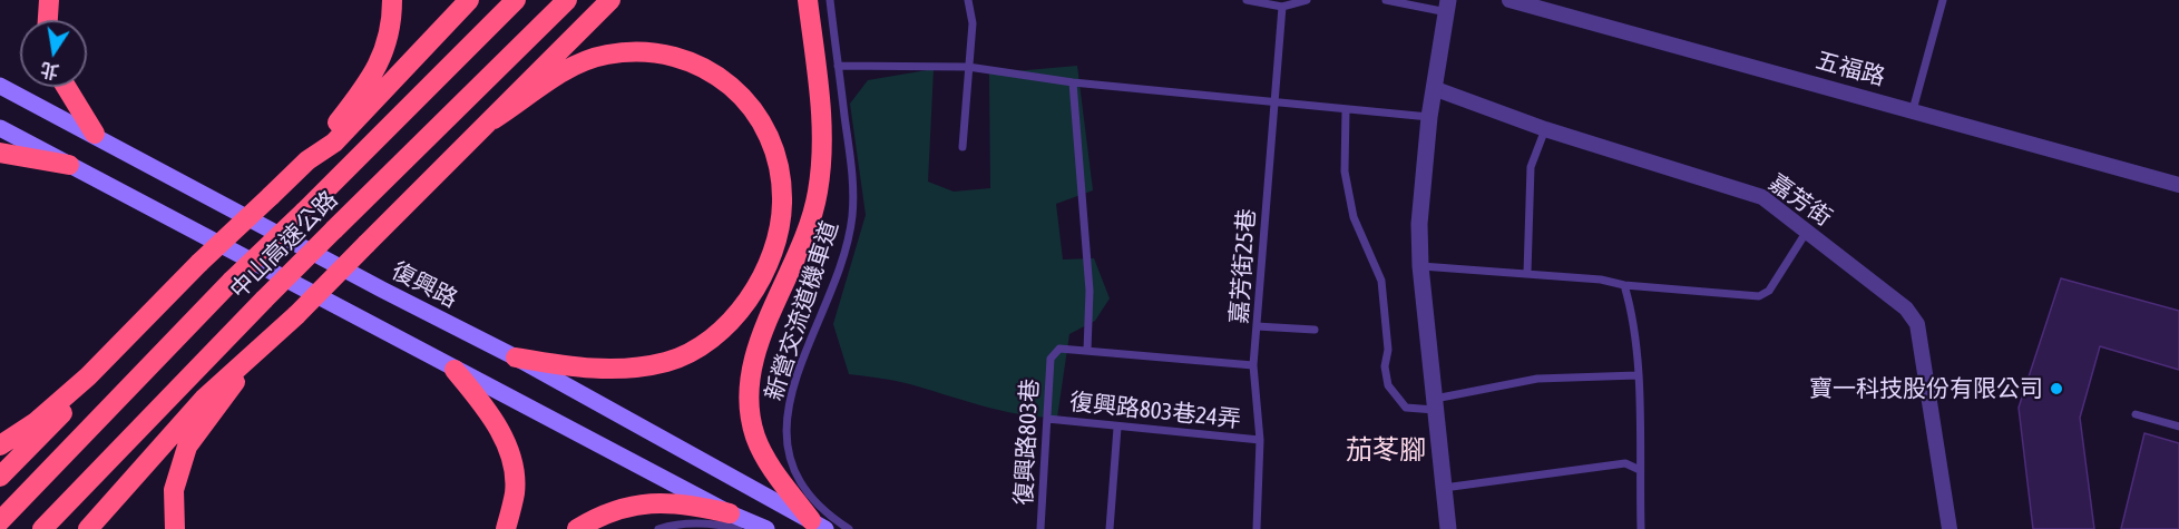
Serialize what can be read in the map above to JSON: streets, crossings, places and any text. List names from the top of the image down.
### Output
{
  "streets": {
    "highway": ["中山高速公路"],
    "main road": ["復興路"],
    "street": ["五福路", "嘉芳街"],
    "lane": [
      "嘉芳街25巷",
      "新營交流道機車道",
      "復興路803巷24弄",
      "復興路803巷"
    ]
  },
  "crossings": [
    ["嘉芳街25巷", "復興路803巷24弄"],
    ["復興路803巷24弄", "復興路803巷"]
  ],
  "districts": ["茄苳腳"],
  "places": ["寶一科技股份有限公司"],
  "north": "bottom"
}
